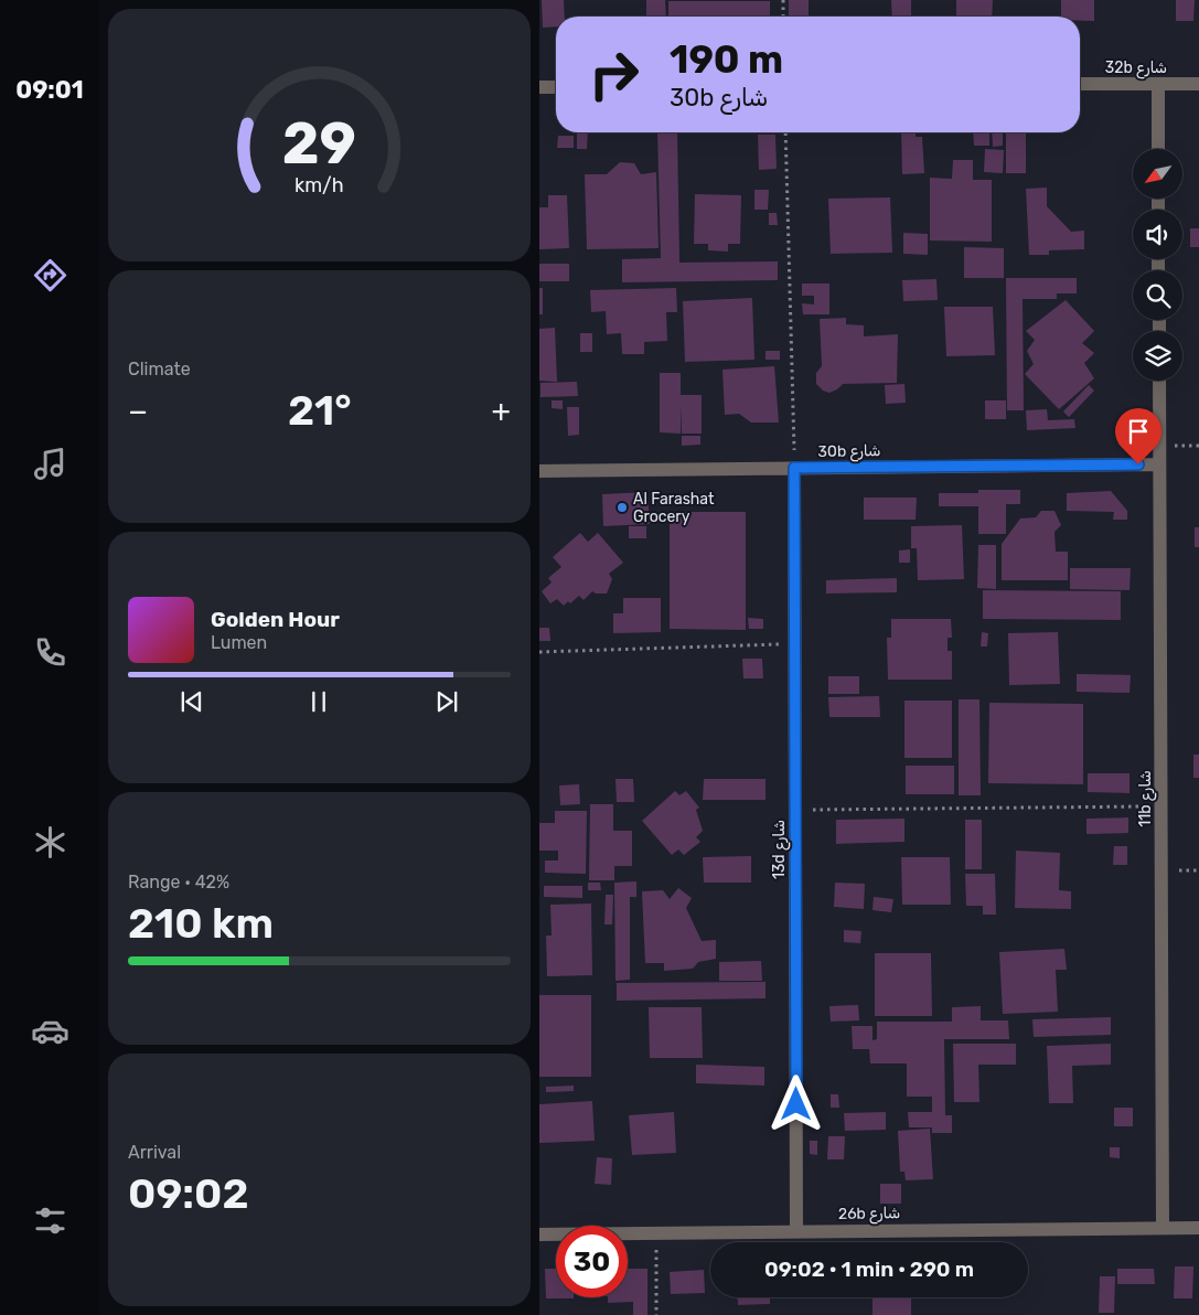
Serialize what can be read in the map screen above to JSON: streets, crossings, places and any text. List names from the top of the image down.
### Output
{
  "streets": {
    "street": [
      "32b شارع",
      "30b شارع",
      "11b شارع",
      "13d شارع",
      "26b شارع"
    ]
  },
  "crossings": [
    ["30b شارع", "11b شارع"],
    ["30b شارع", "13d شارع"],
    ["11b شارع", "26b شارع"],
    ["13d شارع", "26b شارع"]
  ],
  "places": ["Al Farashat Grocery"],
  "north": "bottom left",
  "page": {
    "tabs": "09:01",
    "turn": ["190 m", "30b شارع"],
    "tile": [
      "Climate",
      ["Range · 42%", "210 km"],
      ["Arrival", "09:02"]
    ],
    "heat": ["−", "21°", "+"],
    "song": ["Golden Hour", "Lumen"],
    "limit": "30",
    "trip": "09:02 · 1 min · 290 m",
    "gauge": ["29", "km/h"]
  }
}
